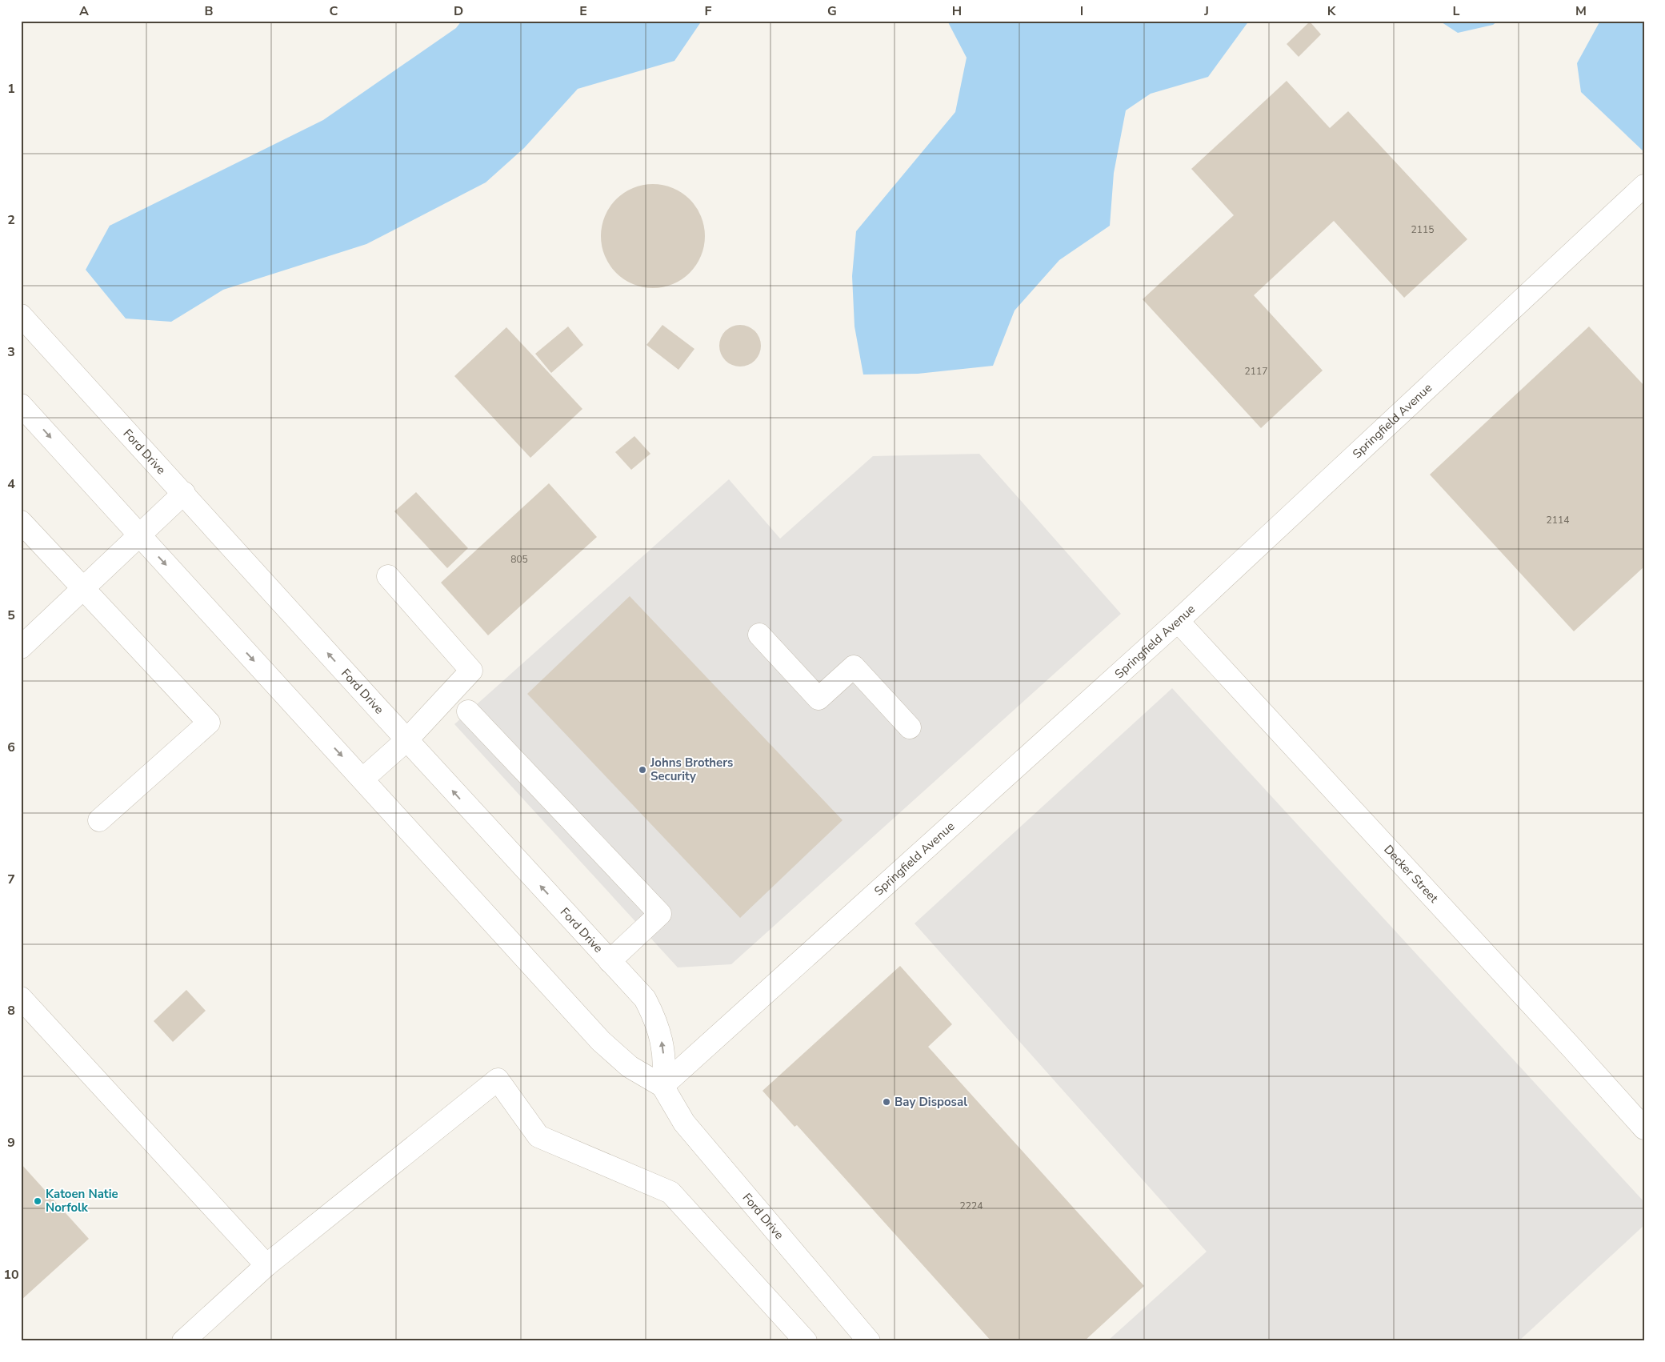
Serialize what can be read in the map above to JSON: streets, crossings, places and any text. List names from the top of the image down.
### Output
{
  "streets": {
    "street": ["Springfield Avenue", "Ford Drive", "Decker Street"]
  },
  "crossings": [
    ["Springfield Avenue", "Ford Drive"],
    ["Springfield Avenue", "Decker Street"]
  ],
  "places": ["Johns Brothers Security", "Bay Disposal", "Katoen Natie Norfolk"],
  "house_numbers": [
    "2115",
    "2117",
    "2114",
    "805",
    "2224"
  ],
  "grid": {
    "columns": [
      "A",
      "B",
      "C",
      "D",
      "E",
      "F",
      "G",
      "H",
      "I",
      "J",
      "K",
      "L",
      "M"
    ],
    "rows": [
      "1",
      "2",
      "3",
      "4",
      "5",
      "6",
      "7",
      "8",
      "9",
      "10"
    ]
  }
}
